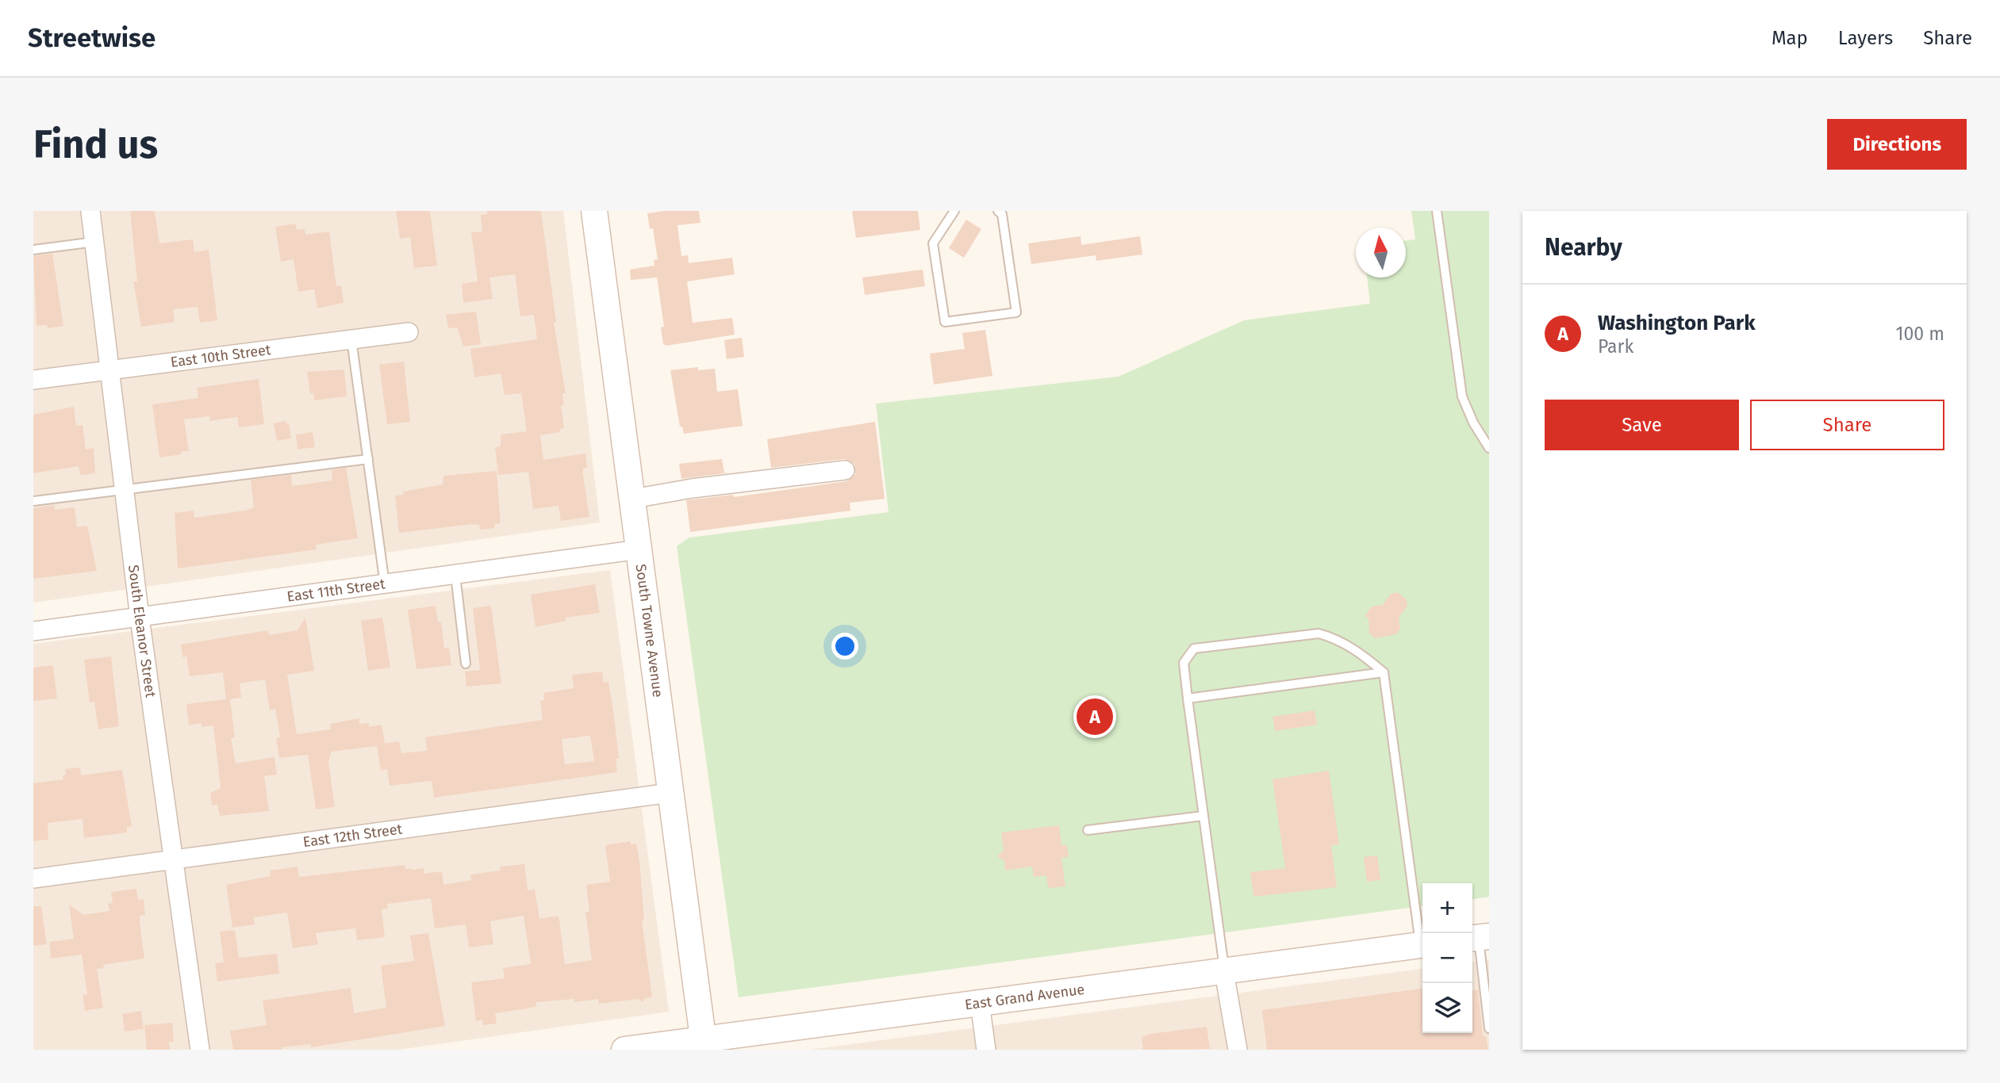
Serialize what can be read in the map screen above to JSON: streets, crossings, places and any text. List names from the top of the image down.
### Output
{
  "streets": {
    "street": [
      "East 10th Street",
      "East 11th Street",
      "South Eleanor Street",
      "South Towne Avenue",
      "East 12th Street",
      "East Grand Avenue"
    ]
  },
  "crossings": [
    ["East 10th Street", "South Eleanor Street"],
    ["East 11th Street", "South Eleanor Street"],
    ["East 11th Street", "South Towne Avenue"],
    ["South Eleanor Street", "East 12th Street"],
    ["South Towne Avenue", "East 12th Street"],
    ["South Towne Avenue", "East Grand Avenue"]
  ],
  "north": "top",
  "page": {
    "header": "Streetwise",
    "nav": ["Map", "Layers", "Share"],
    "buttons": [
      "Directions",
      ["Save", "Share"]
    ],
    "title": "Find us",
    "heading": "Nearby",
    "list": [
      {
        "mark": "A",
        "name": "Washington Park",
        "note": "Park",
        "value": "100 m"
      }
    ],
    "pins": "A",
    "map_buttons": ["+", "−"]
  }
}
